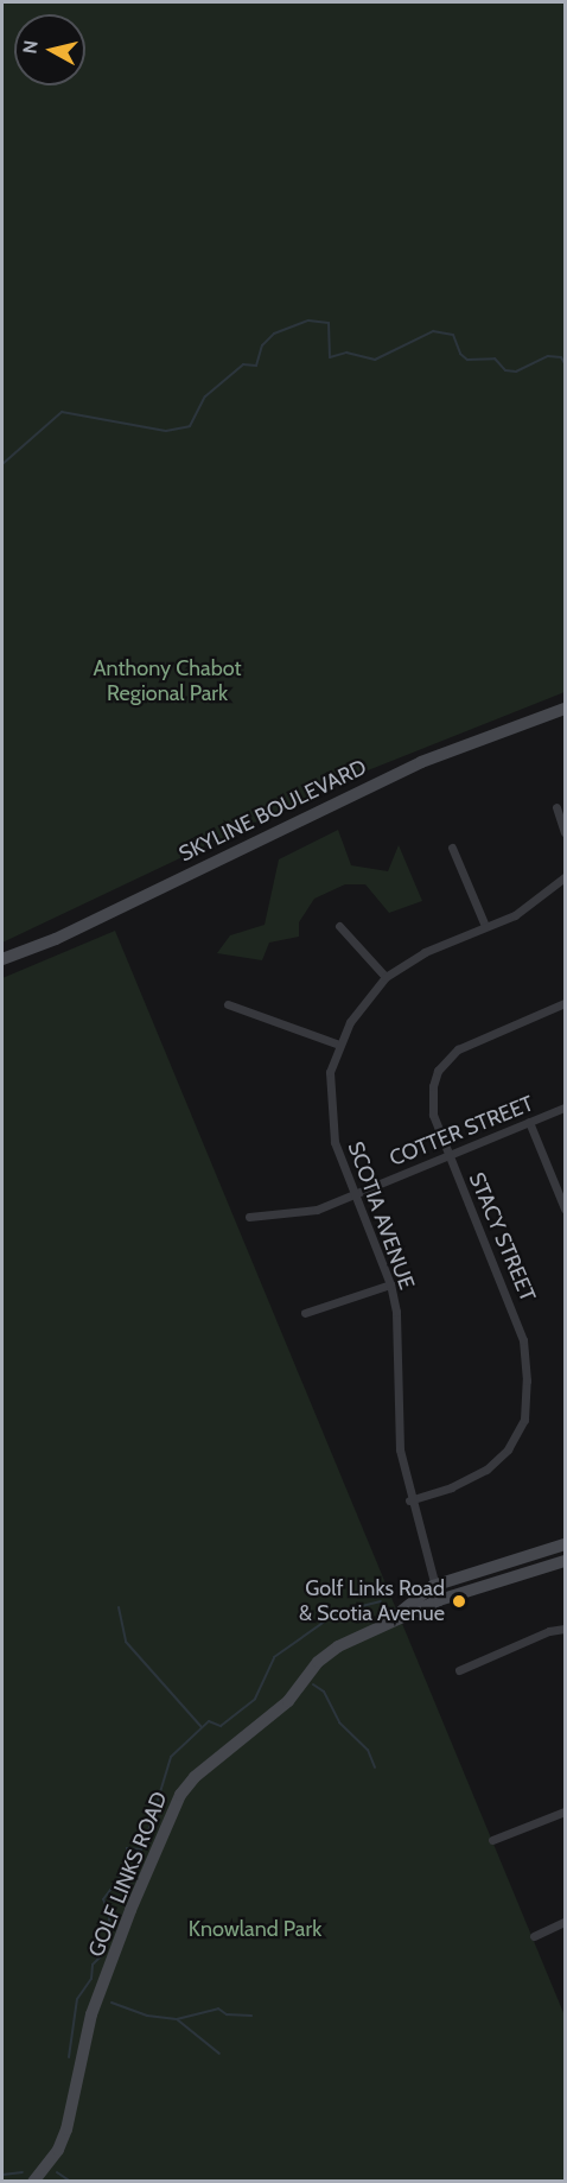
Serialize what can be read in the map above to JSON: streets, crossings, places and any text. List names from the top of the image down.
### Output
{
  "streets": {
    "main road": ["SKYLINE BOULEVARD", "GOLF LINKS ROAD"],
    "street": ["COTTER STREET", "SCOTIA AVENUE", "STACY STREET"]
  },
  "crossings": [
    ["COTTER STREET", "SCOTIA AVENUE"],
    ["COTTER STREET", "STACY STREET"],
    ["SCOTIA AVENUE", "STACY STREET"],
    ["SCOTIA AVENUE", "GOLF LINKS ROAD"]
  ],
  "parks": ["Anthony Chabot Regional Park", "Knowland Park"],
  "places": ["Golf Links Road & Scotia Avenue"],
  "north": "left"
}
